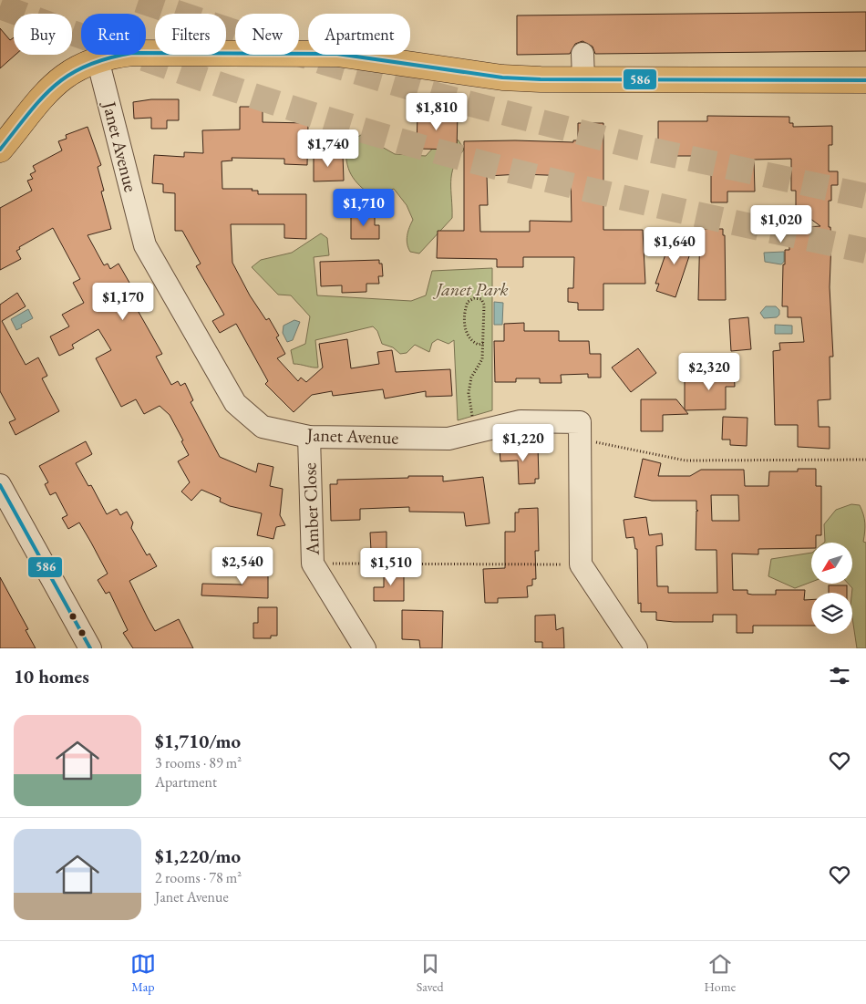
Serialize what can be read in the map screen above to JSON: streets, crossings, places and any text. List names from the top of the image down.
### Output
{
  "streets": {
    "street": ["Janet Avenue", "Amber Close"]
  },
  "crossings": [
    ["Janet Avenue", "Amber Close"]
  ],
  "parks": ["Janet Park"],
  "lines": ["transit line 586"],
  "north": "bottom left",
  "page": {
    "chip": [
      "Buy",
      "Rent",
      "Filters",
      "New",
      "Apartment"
    ],
    "price": [
      "$1,810",
      "$1,740",
      "$1,710",
      "$1,020",
      "$1,640",
      "$1,170",
      "$2,320",
      "$1,220",
      "$2,540",
      "$1,510"
    ],
    "heading": "10 homes",
    "list": [
      {
        "name": "$1,710/mo",
        "note": "3 rooms · 89 m² · Apartment"
      },
      {
        "name": "$1,220/mo",
        "note": "2 rooms · 78 m² · Janet Avenue"
      }
    ],
    "tabs": ["Map", "Saved", "Home"]
  }
}
